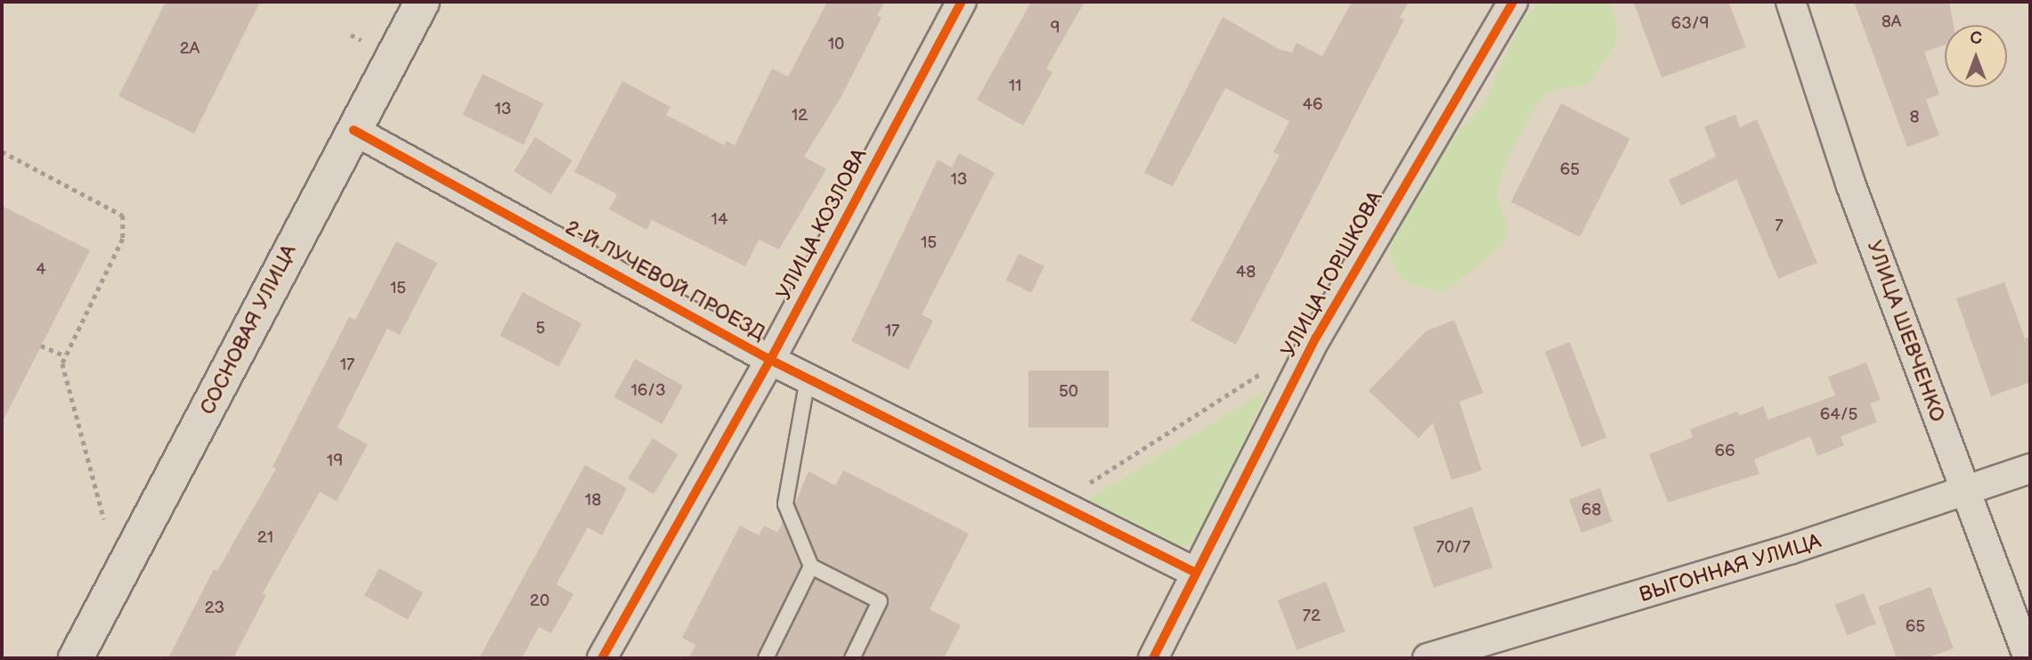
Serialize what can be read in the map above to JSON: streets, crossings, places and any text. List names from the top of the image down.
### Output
{
  "streets": {
    "street": [
      "УЛИЦА КОЗЛОВА",
      "УЛИЦА ГОРШКОВА",
      "2-Й ЛУЧЕВОЙ ПРОЕЗД",
      "СОСНОВАЯ УЛИЦА",
      "УЛИЦА ШЕВЧЕНКО",
      "ВЫГОННАЯ УЛИЦА"
    ]
  },
  "crossings": [
    ["УЛИЦА КОЗЛОВА", "2-Й ЛУЧЕВОЙ ПРОЕЗД"],
    ["УЛИЦА ГОРШКОВА", "2-Й ЛУЧЕВОЙ ПРОЕЗД"],
    ["2-Й ЛУЧЕВОЙ ПРОЕЗД", "СОСНОВАЯ УЛИЦА"],
    ["УЛИЦА ШЕВЧЕНКО", "ВЫГОННАЯ УЛИЦА"]
  ],
  "house_numbers": [
    "8А",
    "63/9",
    "9",
    "10",
    "2А",
    "11",
    "46",
    "13",
    "12",
    "8",
    "65",
    "13",
    "14",
    "7",
    "15",
    "4",
    "48",
    "15",
    "5",
    "17",
    "17",
    "16/3",
    "50",
    "64/5",
    "66",
    "19",
    "18",
    "68",
    "21",
    "70/7",
    "20",
    "23",
    "72",
    "65"
  ],
  "north": "top"
}
